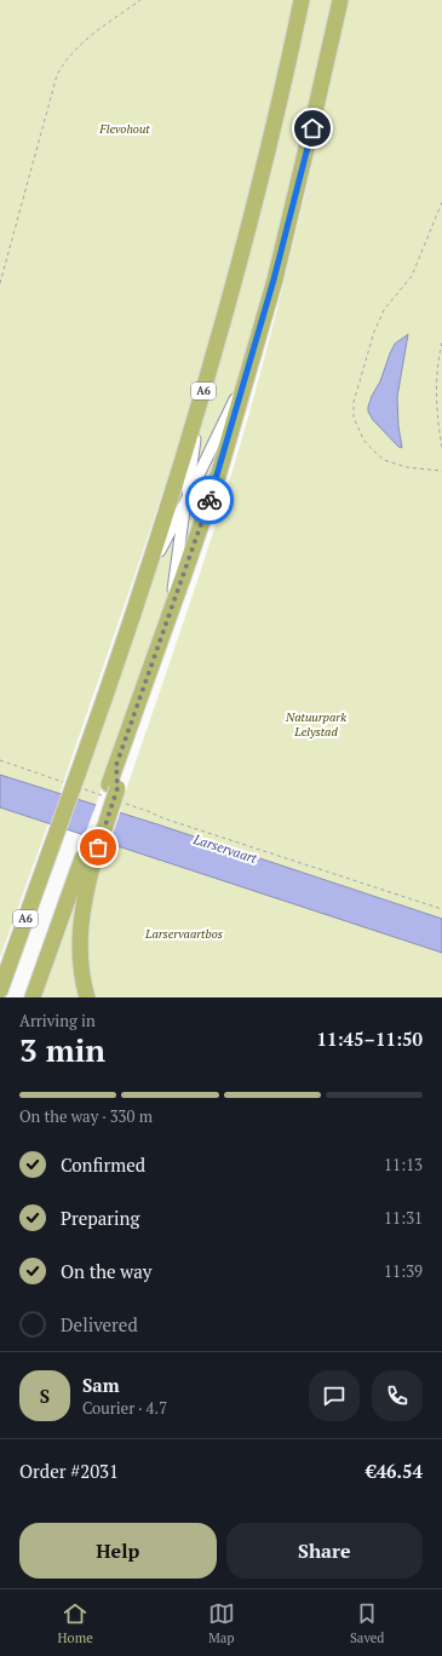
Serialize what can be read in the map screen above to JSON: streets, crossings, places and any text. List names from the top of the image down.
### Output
{
  "streets": {
    "highway": ["A6"]
  },
  "water": ["Larservaart"],
  "parks": ["Flevohout", "Natuurpark Lelystad", "Larservaartbos"],
  "page": {
    "heading": ["3 min", "Arriving in", "11:45–11:50"],
    "panel": [
      "Sam",
      "Courier · 4.7",
      "Order #2031",
      "€46.54"
    ],
    "bar": "On the way · 330 m",
    "list": [
      ["Confirmed", "11:13"],
      ["Preparing", "11:31"],
      ["On the way", "11:39"],
      "Delivered"
    ],
    "round": "S",
    "buttons": ["Help", "Share"],
    "tabs": ["Home", "Map", "Saved"]
  }
}
